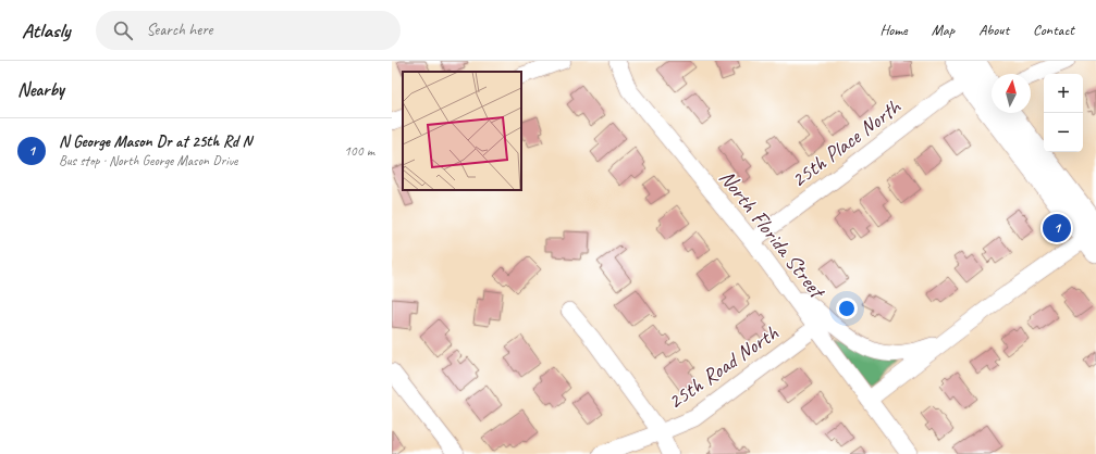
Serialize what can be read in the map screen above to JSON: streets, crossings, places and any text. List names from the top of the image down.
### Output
{
  "streets": {
    "street": ["25th Place North", "North Florida Street", "25th Road North"]
  },
  "crossings": [
    ["25th Place North", "North Florida Street"],
    ["North Florida Street", "25th Road North"]
  ],
  "north": "top",
  "page": {
    "header": "Atlasly",
    "search": "Search here",
    "nav": [
      "Home",
      "Map",
      "About",
      "Contact"
    ],
    "heading": "Nearby",
    "map_buttons": ["+", "−"],
    "list": [
      {
        "mark": "1",
        "name": "N George Mason Dr at 25th Rd N",
        "note": "Bus stop · North George Mason Drive",
        "value": "100 m"
      }
    ],
    "pins": "1"
  }
}
